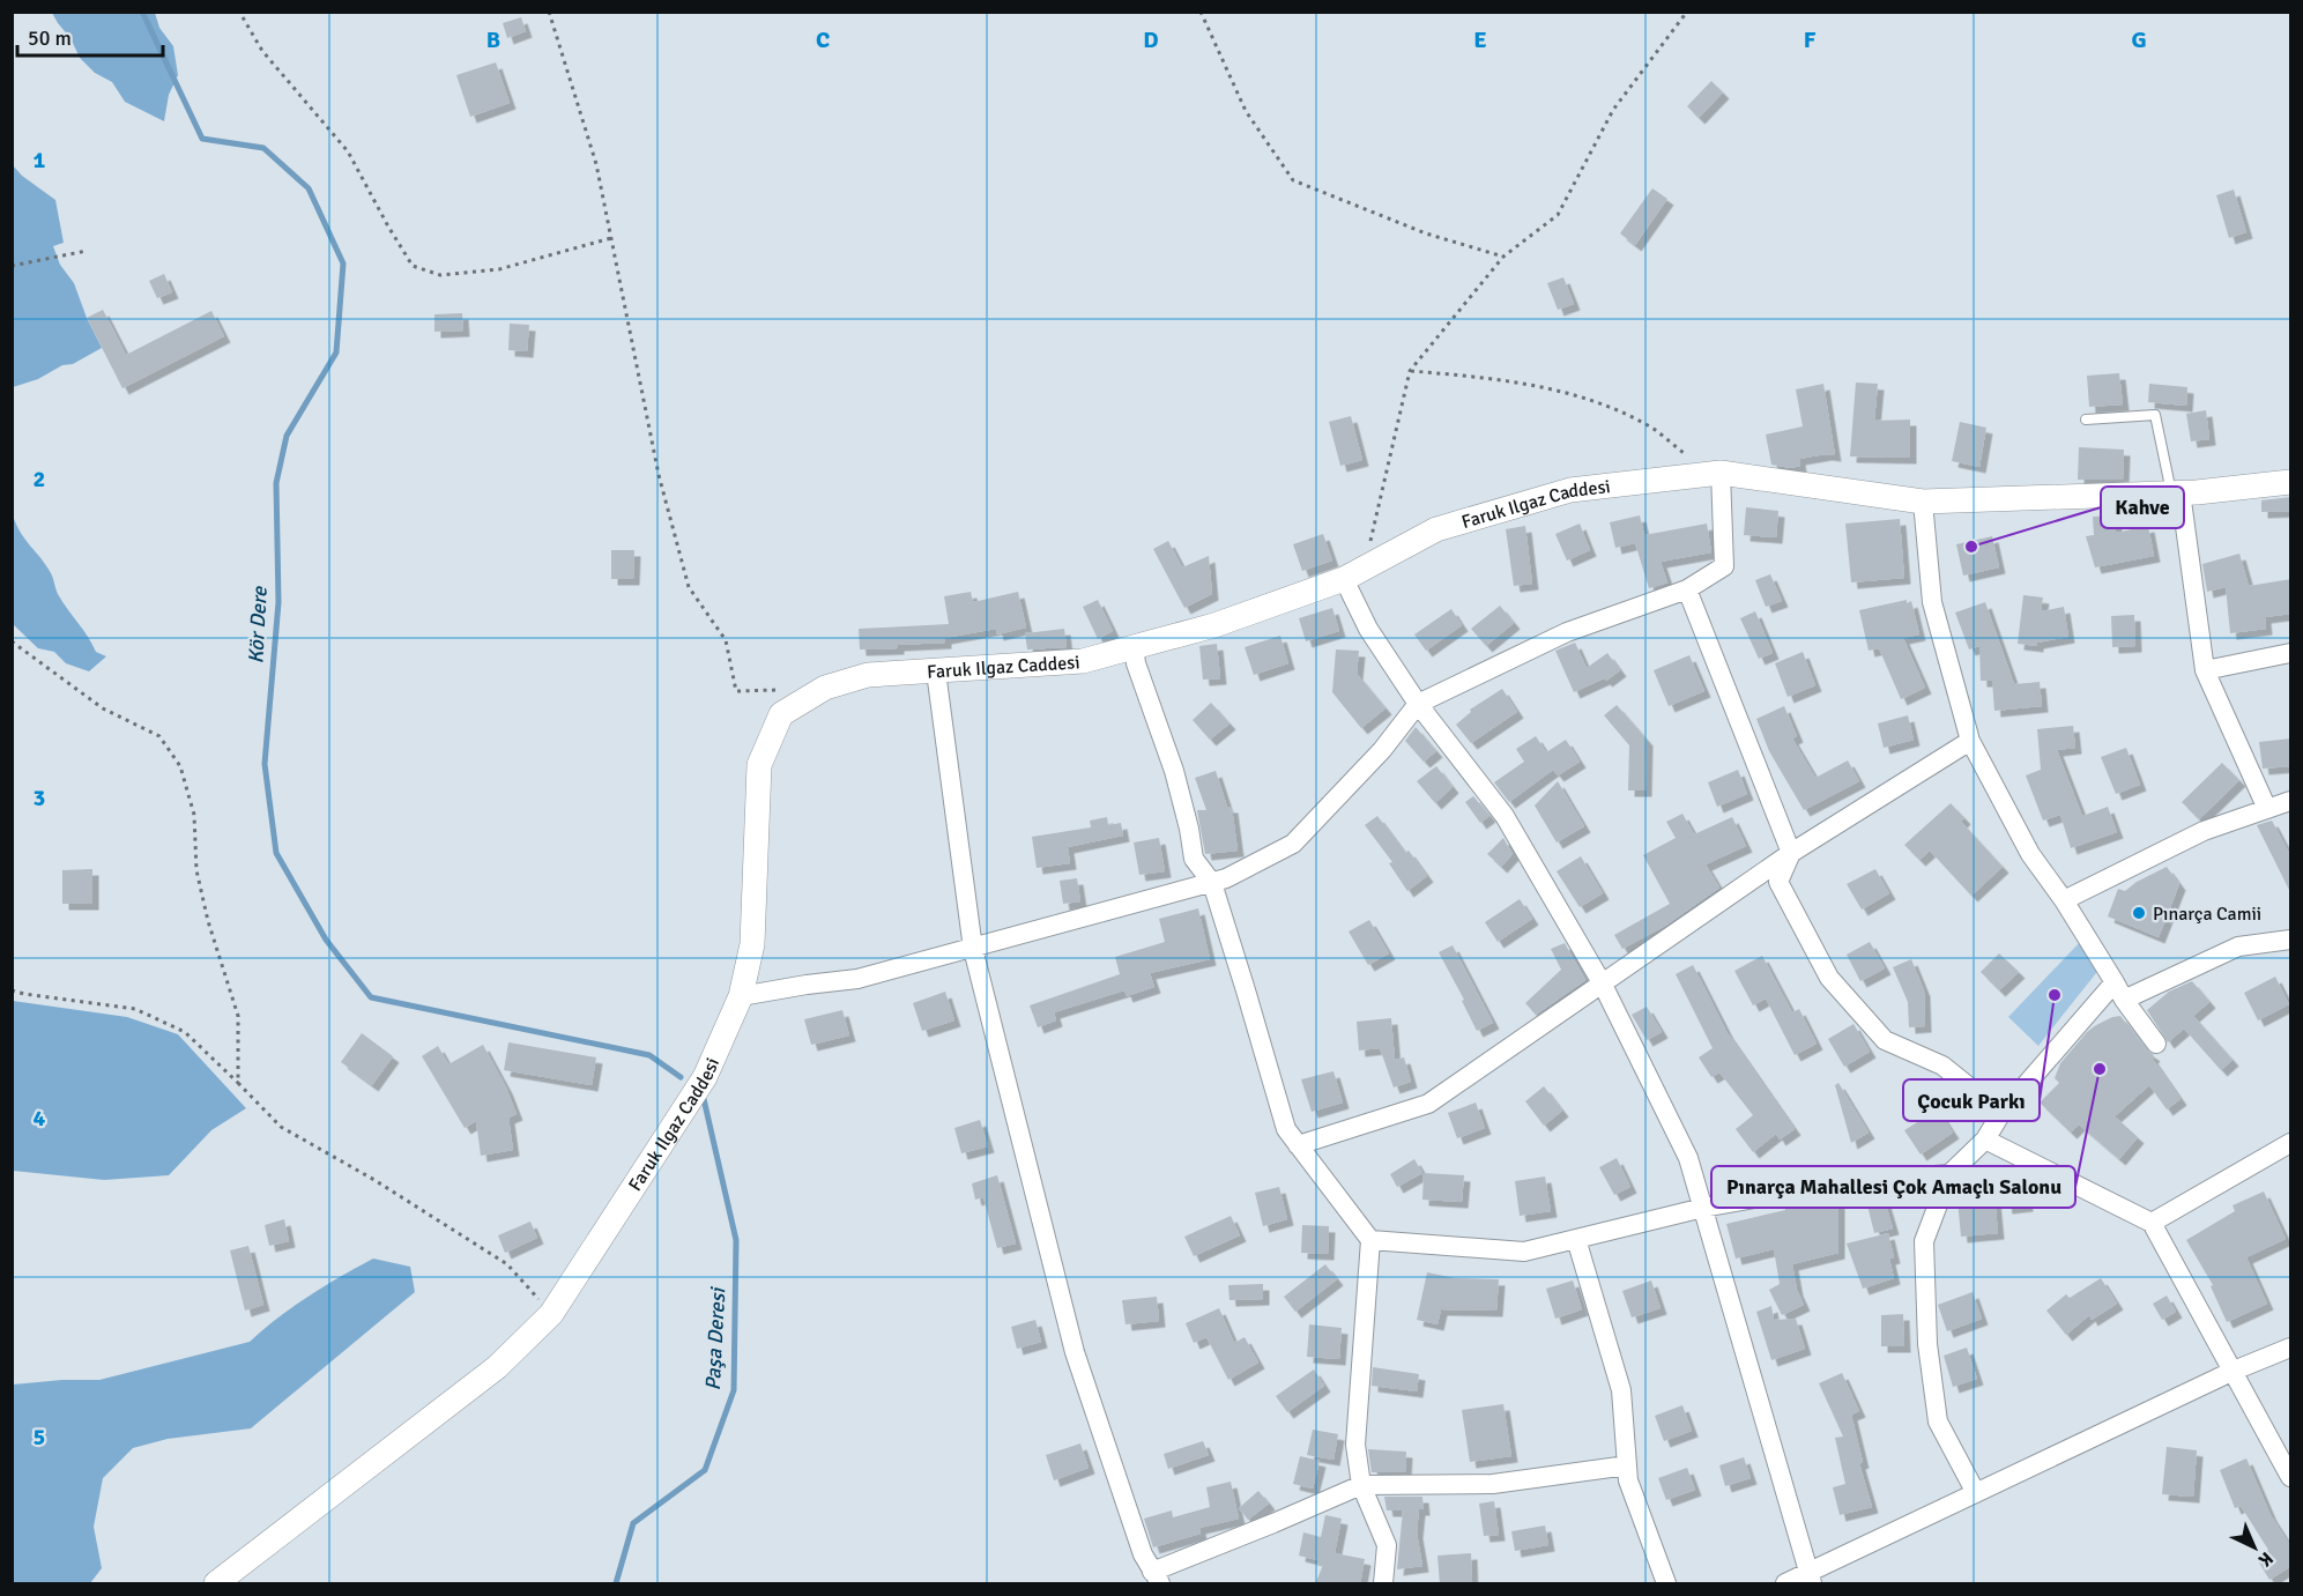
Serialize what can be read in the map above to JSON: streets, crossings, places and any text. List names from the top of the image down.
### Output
{
  "streets": {
    "street": ["Faruk Ilgaz Caddesi"]
  },
  "water": ["Kör Dere", "Paşa Deresi"],
  "places": [
    "Kahve",
    "Pınarça Camii",
    "Çocuk Parkı",
    "Pınarça Mahallesi Çok Amaçlı Salonu"
  ],
  "scale_bar": "50 m",
  "north": "bottom right",
  "grid": {
    "columns": [
      "B",
      "C",
      "D",
      "E",
      "F",
      "G"
    ],
    "rows": [
      "1",
      "2",
      "3",
      "4",
      "5"
    ]
  }
}
